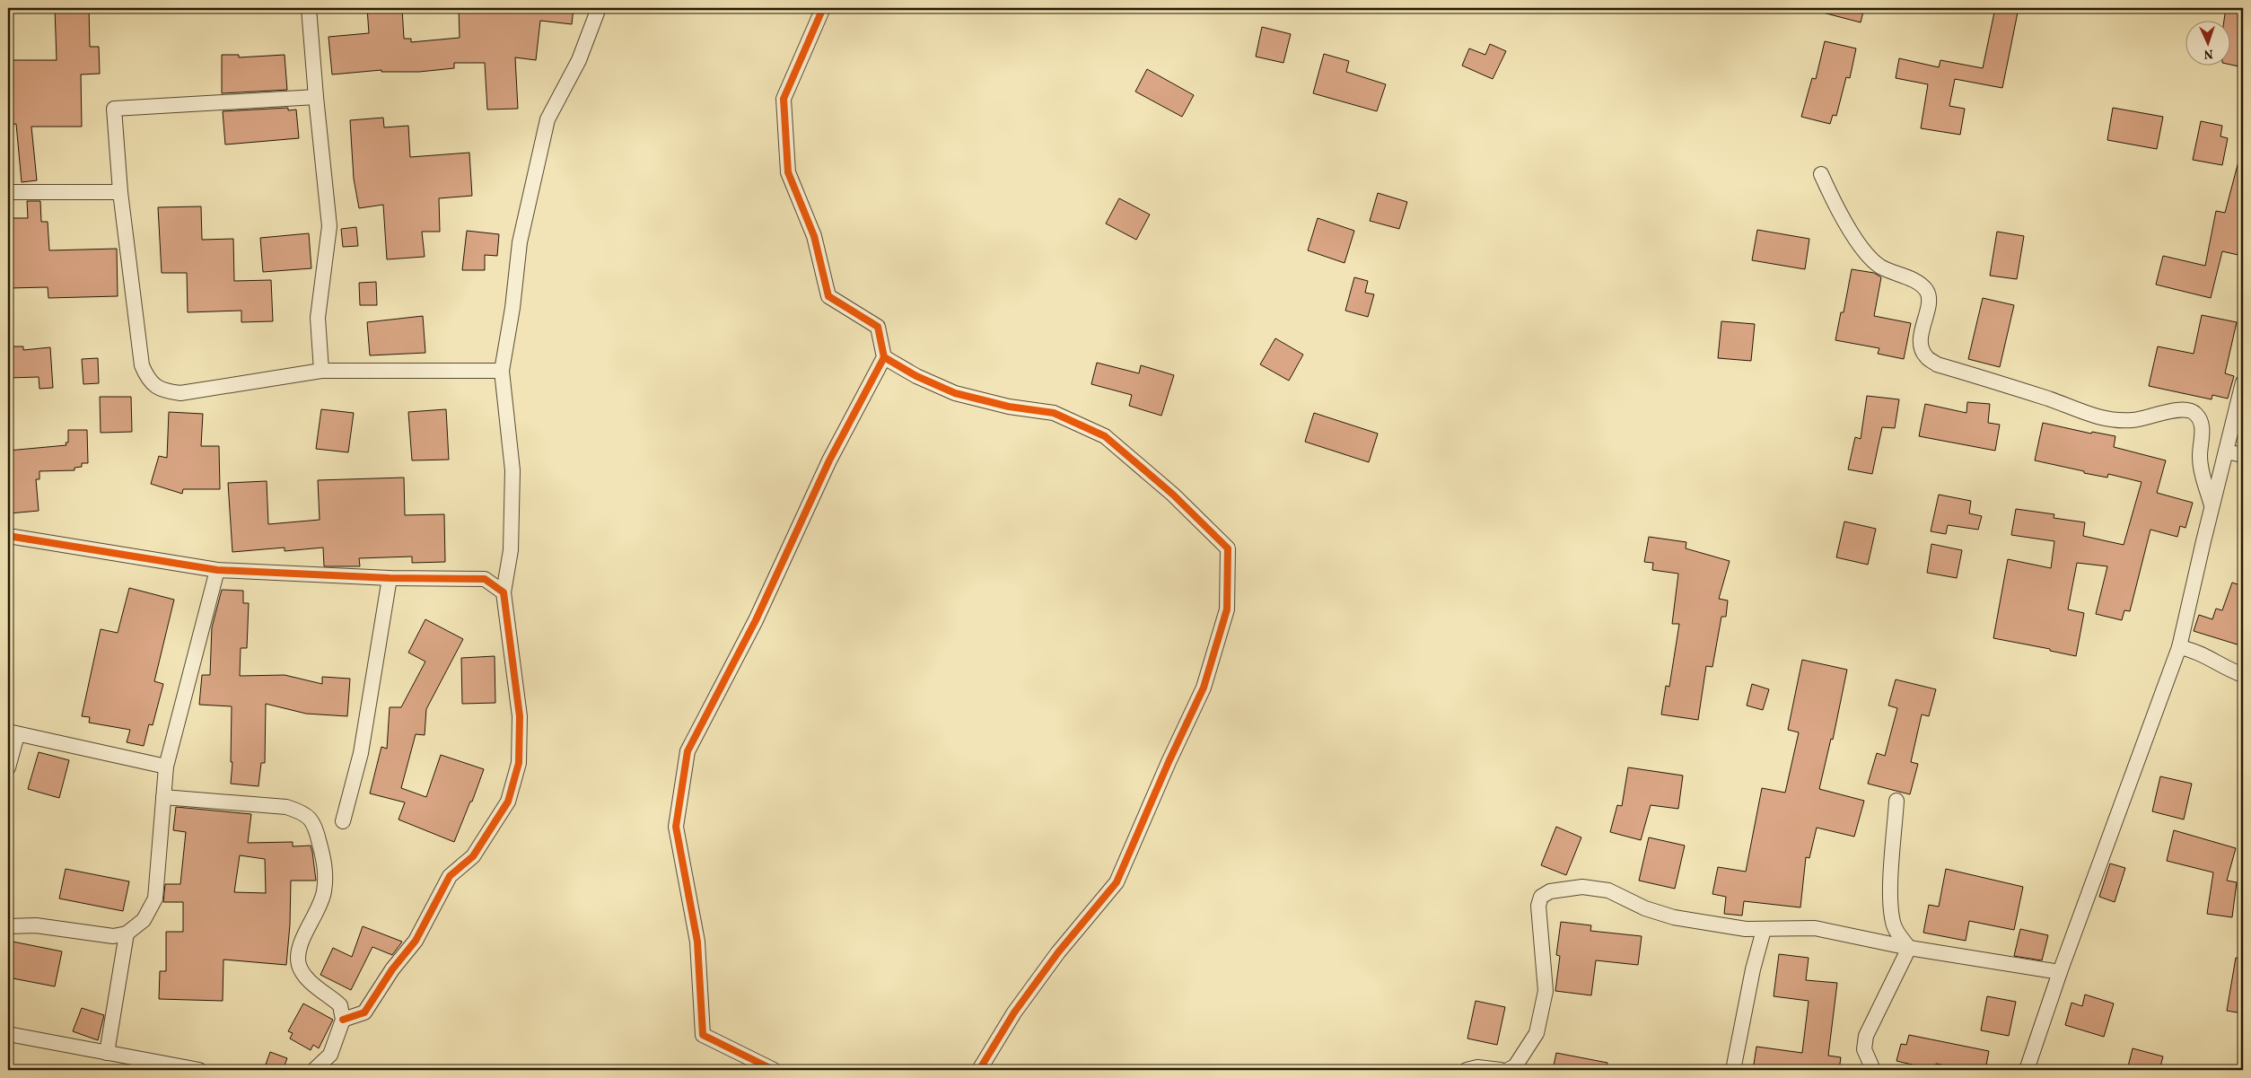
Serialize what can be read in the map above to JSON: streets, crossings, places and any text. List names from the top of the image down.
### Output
{
  "north": "bottom"
}
